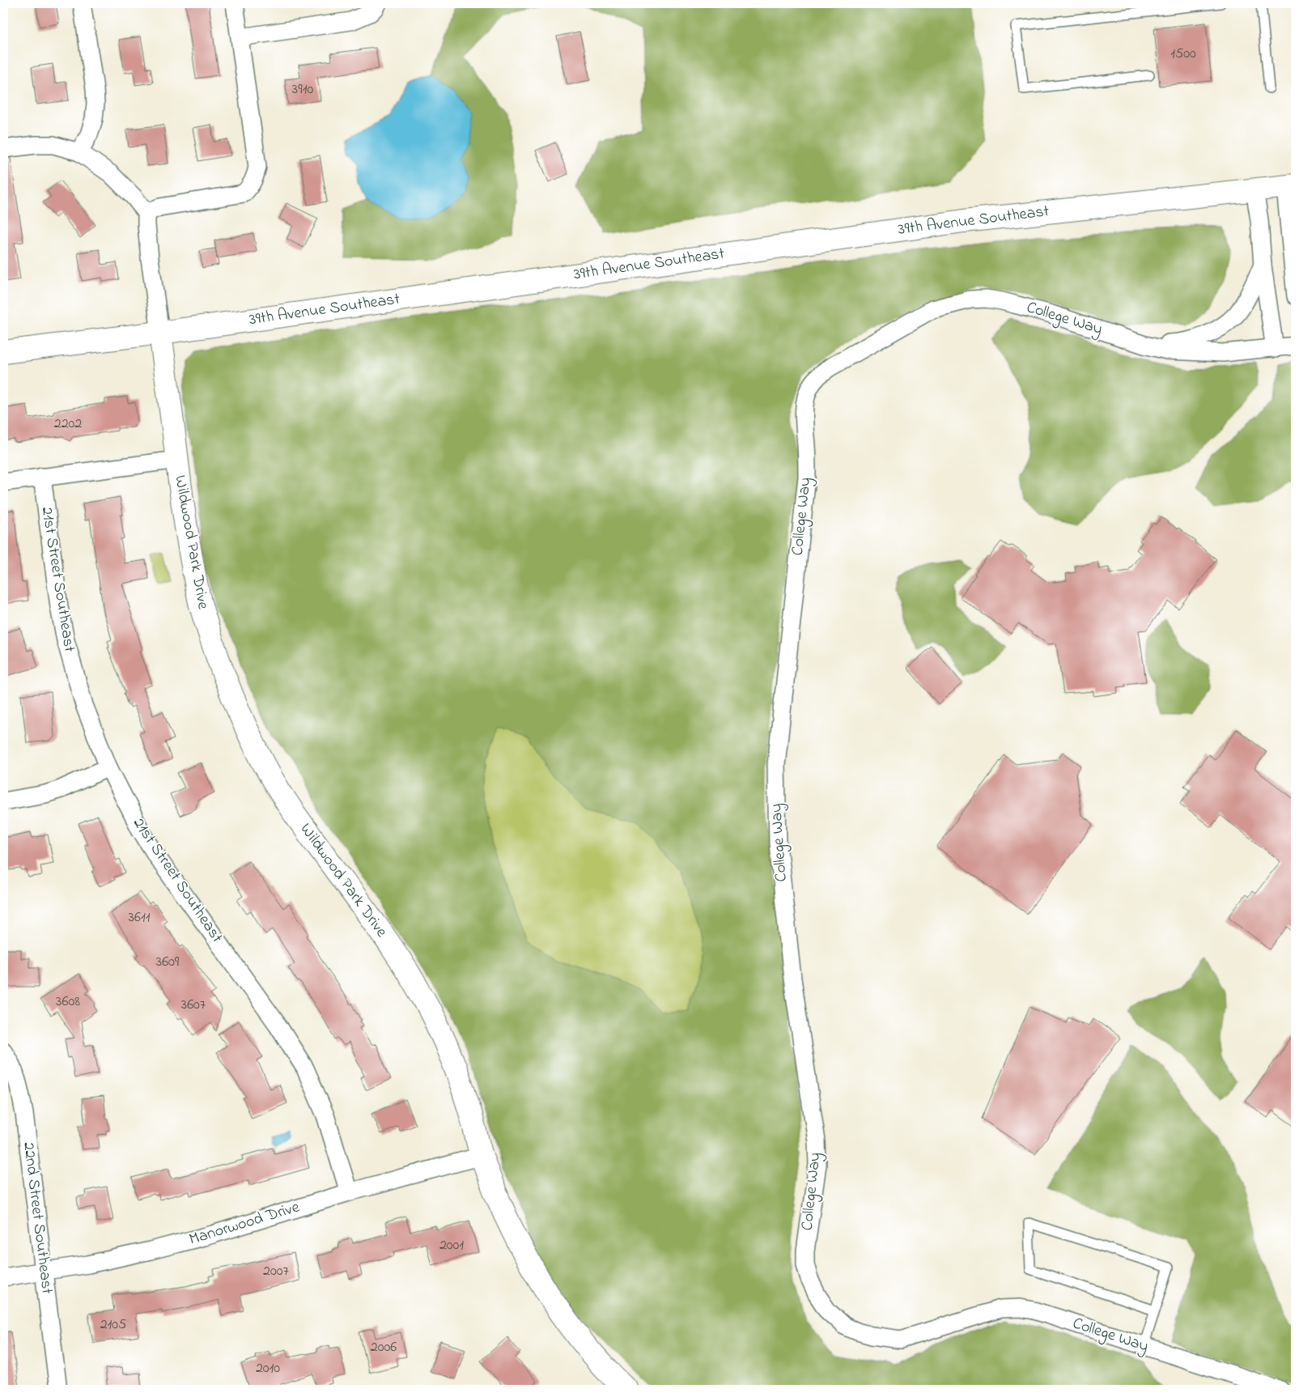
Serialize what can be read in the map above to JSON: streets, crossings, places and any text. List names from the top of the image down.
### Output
{
  "streets": {
    "main road": ["39th Avenue Southeast", "Wildwood Park Drive"],
    "street": [
      "College Way",
      "21st Street Southeast",
      "22nd Street Southeast",
      "Manorwood Drive"
    ]
  },
  "crossings": [
    ["39th Avenue Southeast", "Wildwood Park Drive"],
    ["Wildwood Park Drive", "Manorwood Drive"],
    ["21st Street Southeast", "Manorwood Drive"],
    ["22nd Street Southeast", "Manorwood Drive"]
  ],
  "house_numbers": [
    "1500",
    "3910",
    "2202",
    "3611",
    "3609",
    "3608",
    "3607",
    "2001",
    "2007",
    "2105",
    "2006",
    "2010"
  ]
}
